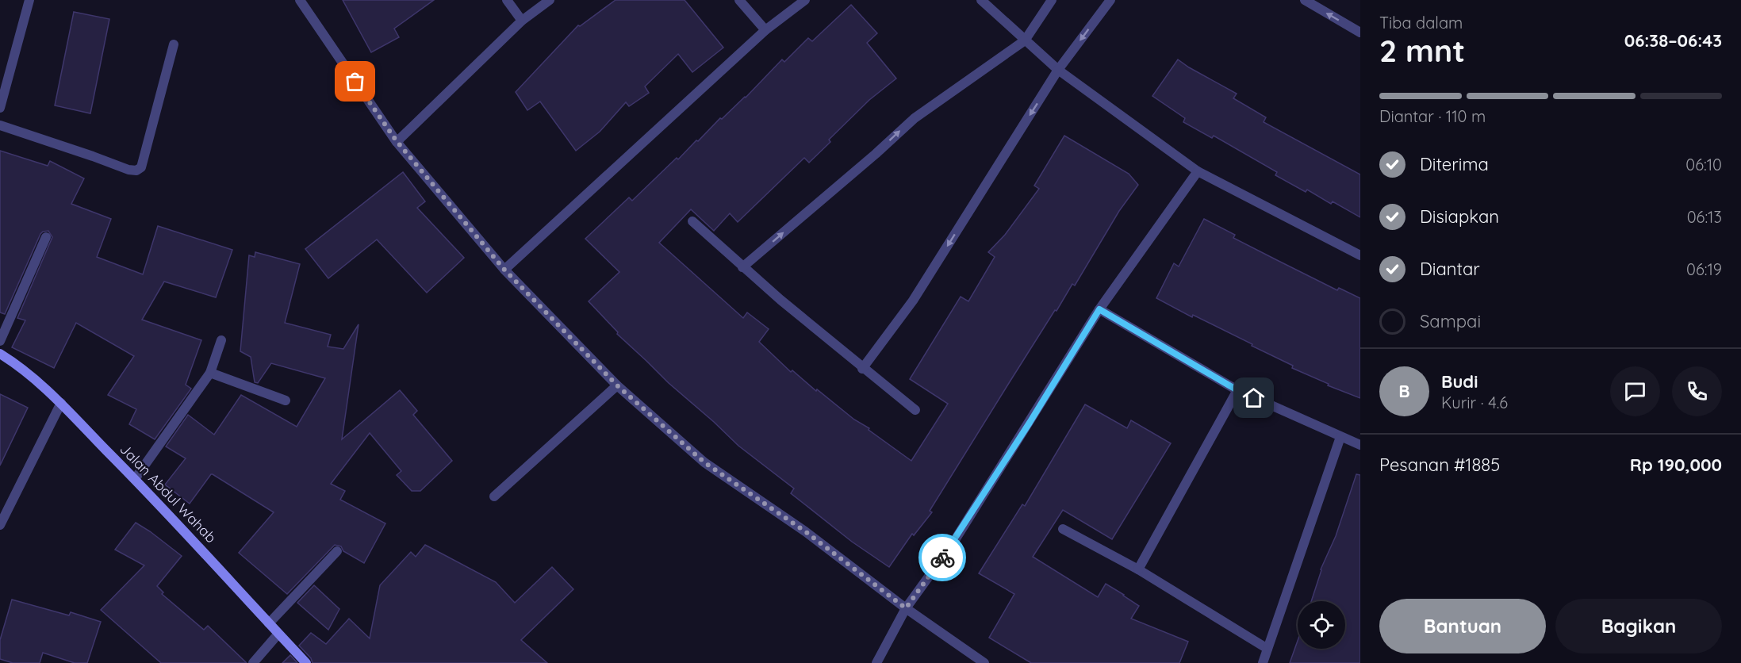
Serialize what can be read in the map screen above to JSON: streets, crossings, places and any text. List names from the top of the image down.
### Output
{
  "streets": {
    "street": ["Jalan Abdul Wahab"]
  },
  "page": {
    "heading": ["2 mnt", "Tiba dalam", "06:38–06:43"],
    "panel": [
      "Budi",
      "Kurir · 4.6",
      "Pesanan #1885",
      "Rp 190,000"
    ],
    "bar": "Diantar · 110 m",
    "list": [
      ["Diterima", "06:10"],
      ["Disiapkan", "06:13"],
      ["Diantar", "06:19"],
      "Sampai"
    ],
    "round": "B",
    "buttons": ["Bantuan", "Bagikan"]
  }
}
